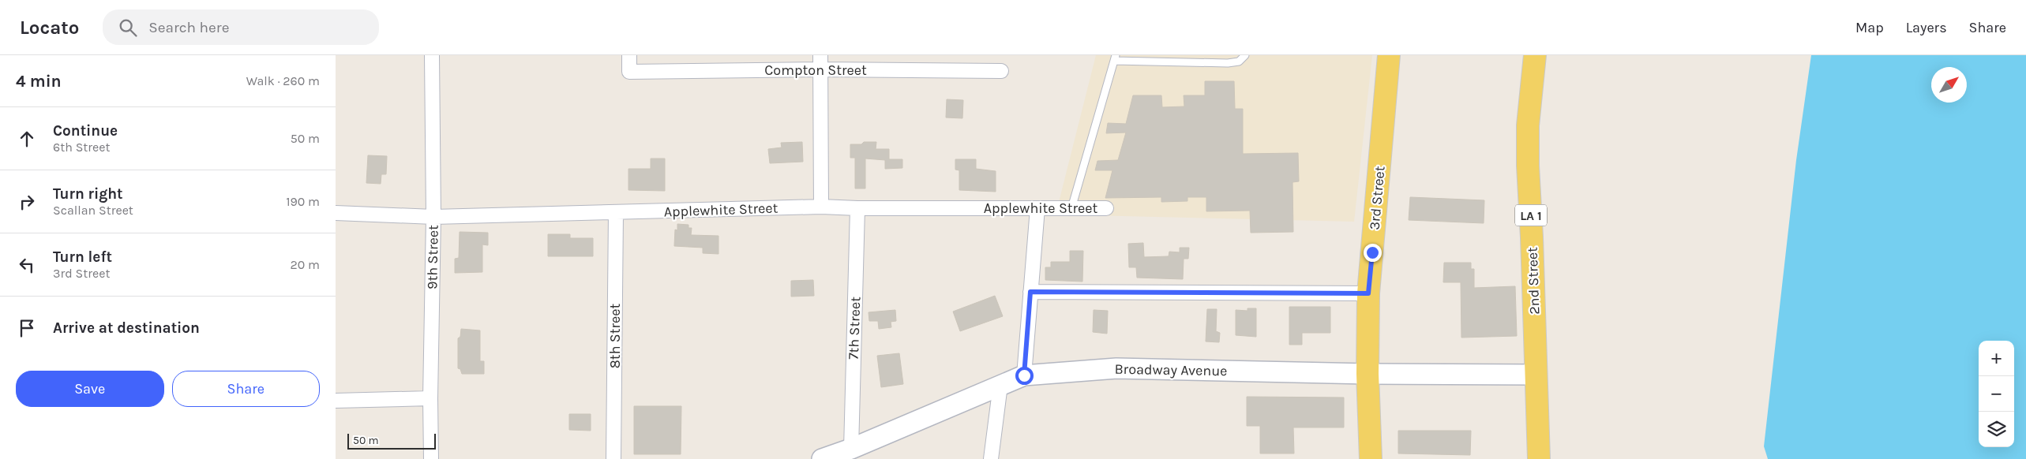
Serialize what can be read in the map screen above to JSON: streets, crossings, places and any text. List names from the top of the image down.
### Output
{
  "streets": {
    "main road": [
      "3rd Street",
      "LA 1",
      "2nd Street",
      "Broadway Avenue"
    ],
    "street": [
      "Compton Street",
      "Applewhite Street",
      "9th Street",
      "7th Street",
      "8th Street"
    ]
  },
  "crossings": [
    ["3rd Street", "Broadway Avenue"],
    ["Applewhite Street", "9th Street"],
    ["Applewhite Street", "7th Street"],
    ["Applewhite Street", "8th Street"],
    ["2nd Street", "Broadway Avenue"],
    ["7th Street", "Broadway Avenue"]
  ],
  "scale_bar": "50 m",
  "north": "top right",
  "page": {
    "header": "Locato",
    "search": "Search here",
    "nav": ["Map", "Layers", "Share"],
    "heading": ["4 min", "Walk · 260 m"],
    "list": [
      ["Continue", "6th Street", "50 m"],
      ["Turn right", "Scallan Street", "190 m"],
      ["Turn left", "3rd Street", "20 m"],
      "Arrive at destination"
    ],
    "map_buttons": ["+", "−"],
    "buttons": ["Save", "Share"],
    "scale": "50 m"
  }
}
